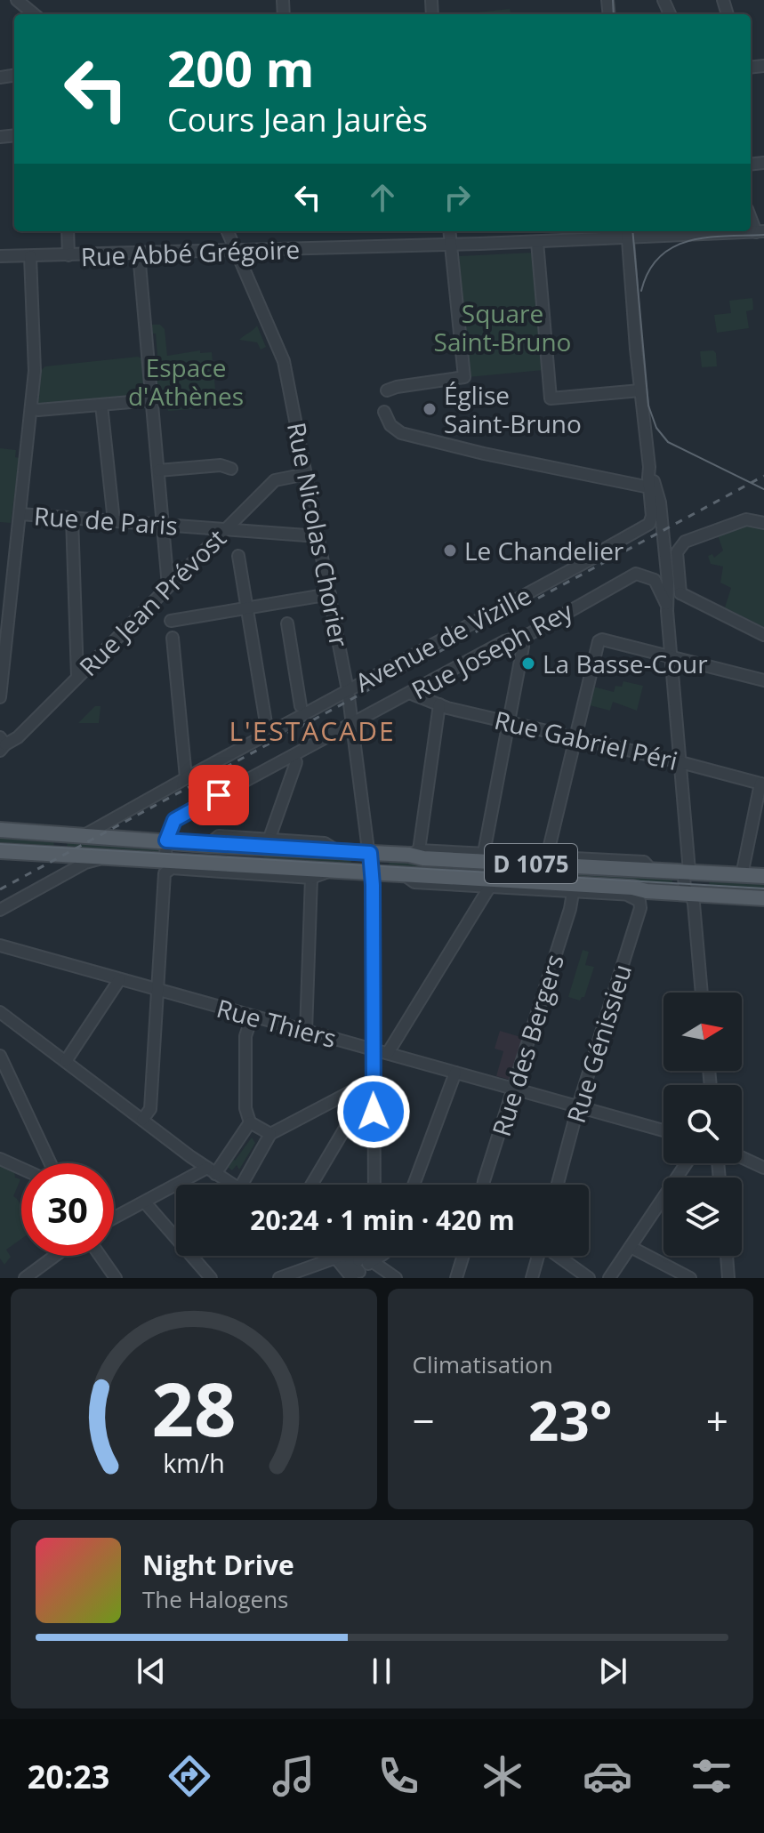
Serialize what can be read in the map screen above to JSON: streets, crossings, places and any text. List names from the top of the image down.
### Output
{
  "streets": {
    "main road": ["D 1075"],
    "street": [
      "Rue Abbé Grégoire",
      "Rue de Paris",
      "Rue Nicolas Chorier",
      "Rue Jean Prévost",
      "Avenue de Vizille",
      "Rue Joseph Rey",
      "Rue Gabriel Péri",
      "Rue Thiers",
      "Rue Génissieu",
      "Rue des Bergers"
    ]
  },
  "crossings": [
    ["Rue Abbé Grégoire", "Rue Nicolas Chorier"],
    ["Rue de Paris", "Rue Nicolas Chorier"],
    ["Rue de Paris", "Rue Jean Prévost"],
    ["Rue Nicolas Chorier", "Rue Jean Prévost"],
    ["Rue Nicolas Chorier", "Avenue de Vizille"],
    ["Rue Nicolas Chorier", "Rue Joseph Rey"],
    ["Rue Nicolas Chorier", "D 1075"],
    ["Rue Nicolas Chorier", "Rue Thiers"],
    ["Avenue de Vizille", "D 1075"],
    ["Rue Joseph Rey", "Rue Gabriel Péri"],
    ["Rue Joseph Rey", "D 1075"],
    ["Rue Thiers", "Rue Génissieu"],
    ["Rue Thiers", "Rue des Bergers"]
  ],
  "districts": ["L'ESTACADE"],
  "parks": ["Square Saint-Bruno", "Espace d'Athènes"],
  "places": ["Église Saint-Bruno", "Le Chandelier", "La Basse-Cour"],
  "north": "right",
  "page": {
    "turn": ["200 m", "Cours Jean Jaurès"],
    "limit": "30",
    "trip": "20:24 · 1 min · 420 m",
    "tile": "Climatisation",
    "heat": ["−", "23°", "+"],
    "song": ["Night Drive", "The Halogens"],
    "tabs": "20:23",
    "gauge": ["28", "km/h"]
  }
}
